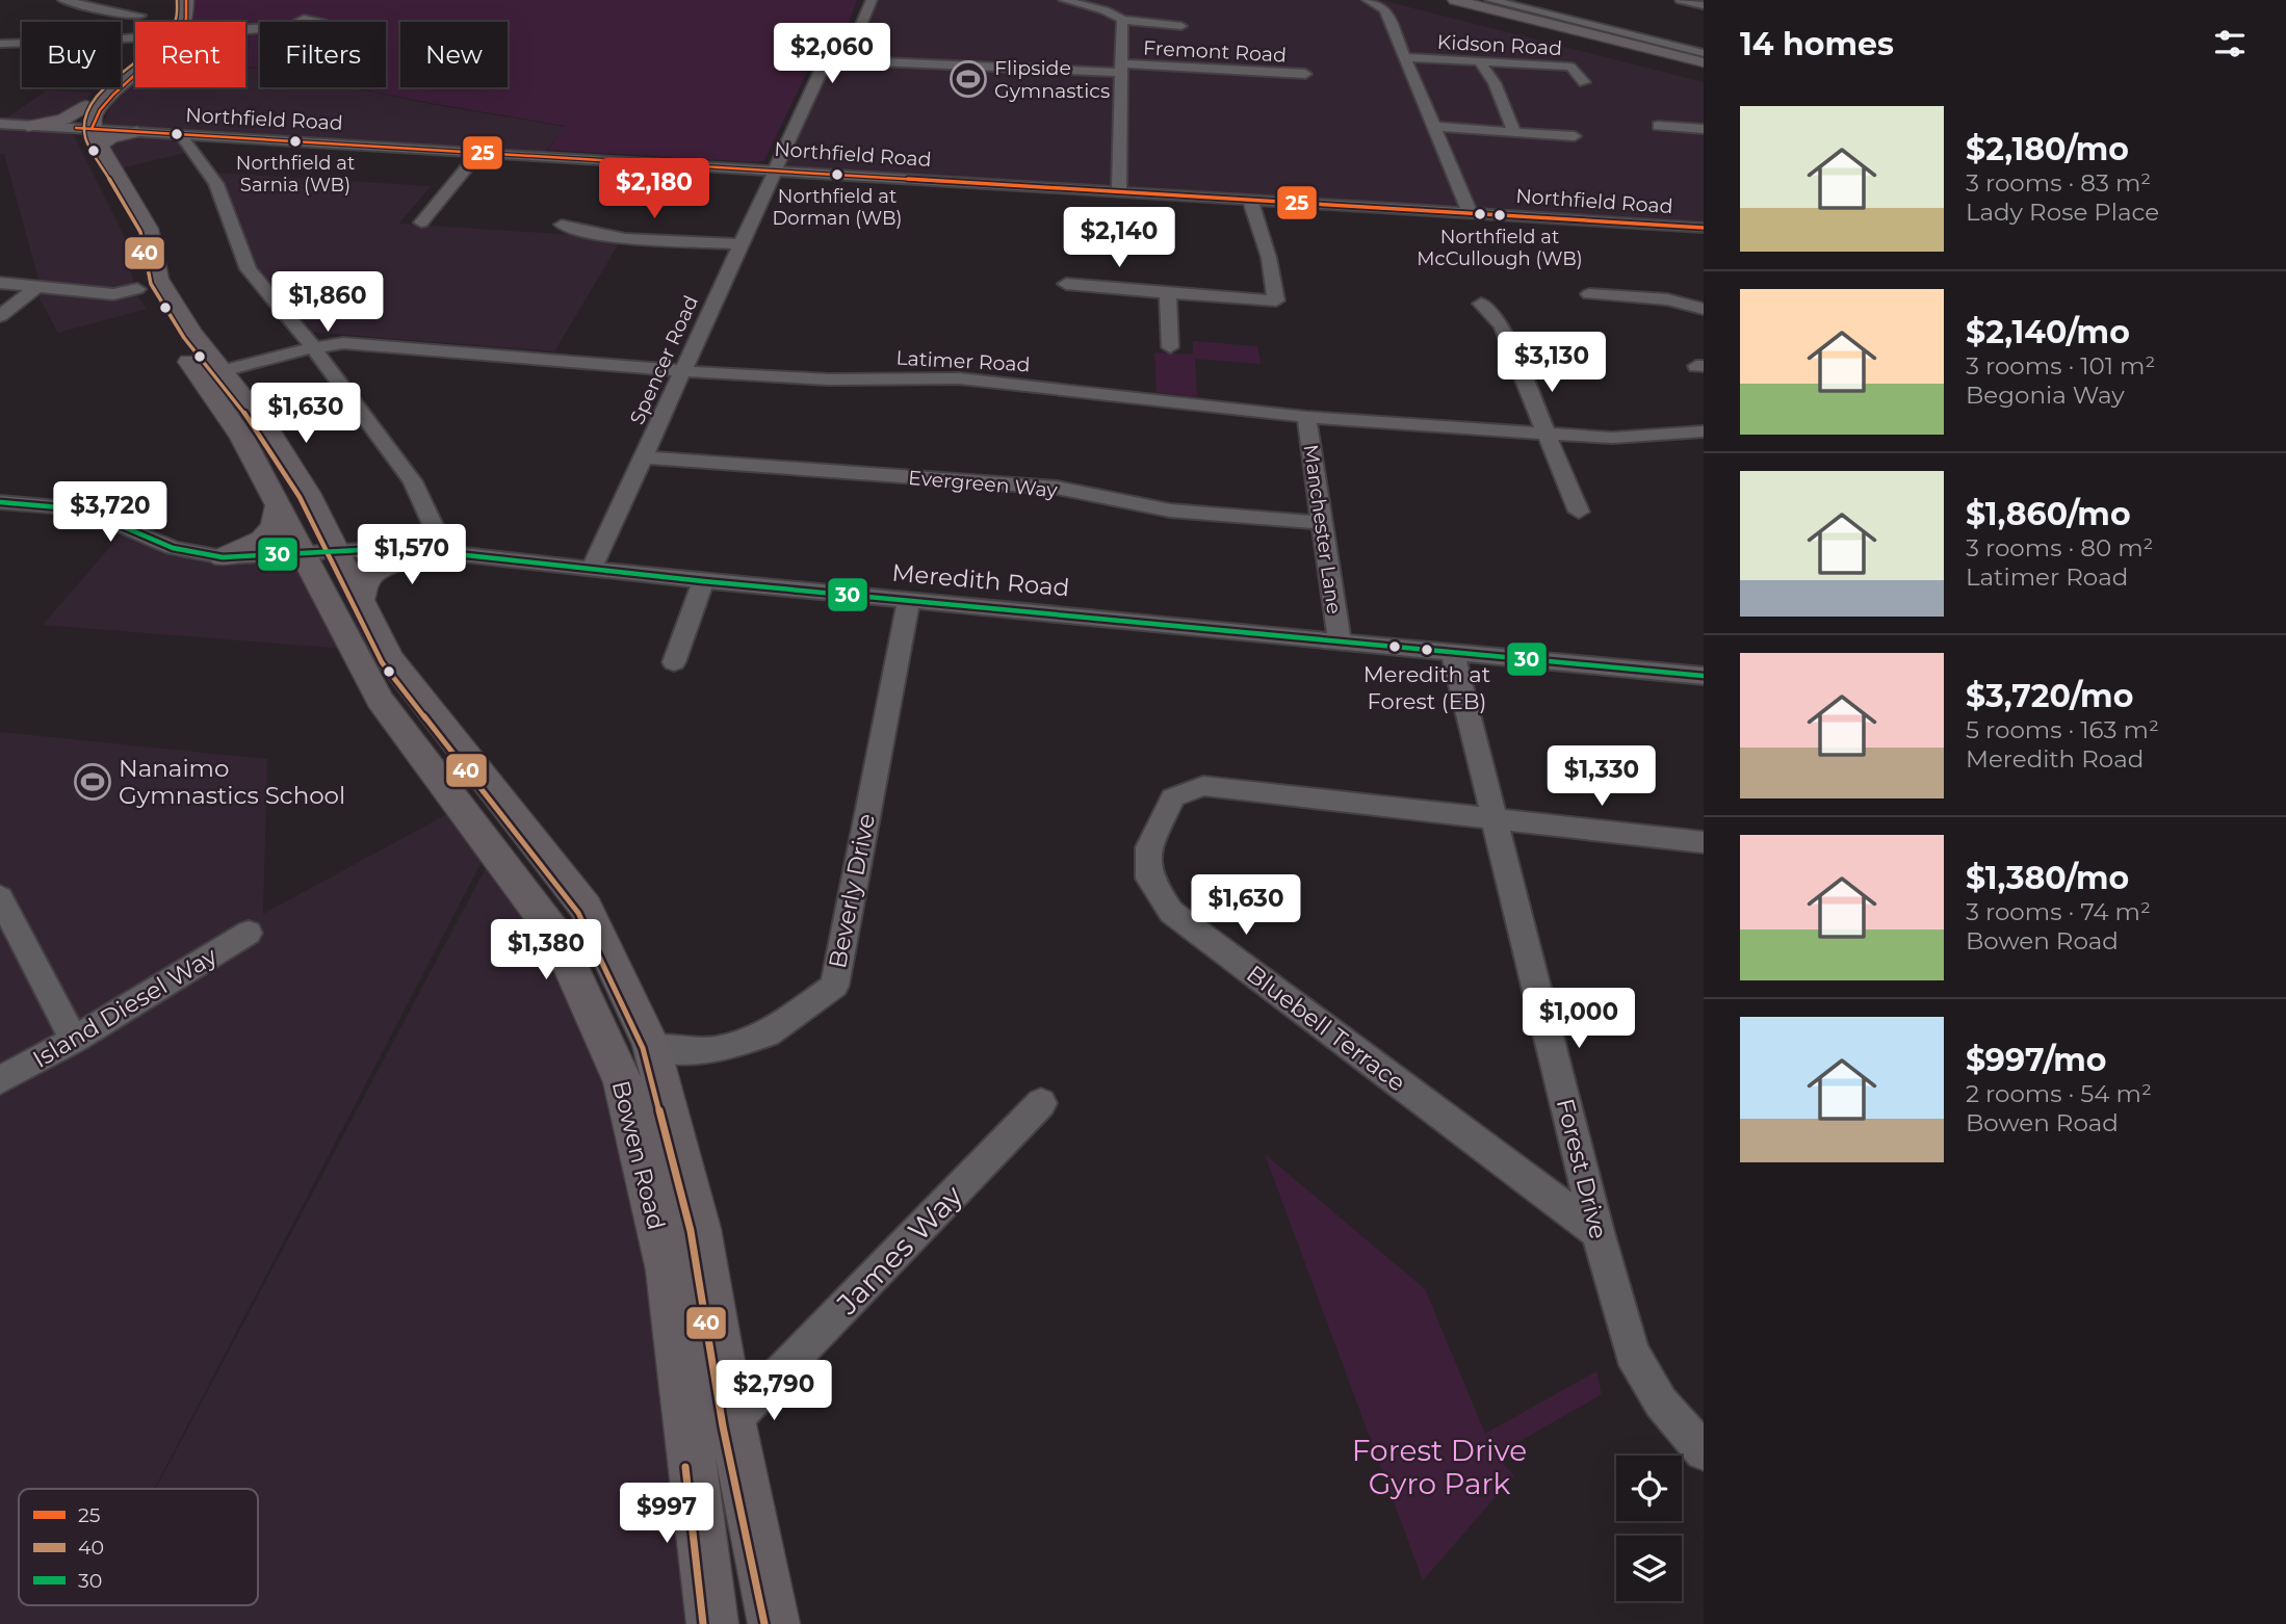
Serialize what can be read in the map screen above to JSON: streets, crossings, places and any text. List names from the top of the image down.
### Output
{
  "streets": {
    "main road": ["Bowen Road"],
    "street": [
      "Kidson Road",
      "Fremont Road",
      "Northfield Road",
      "Spencer Road",
      "Latimer Road",
      "Evergreen Way",
      "Manchester Lane",
      "Meredith Road",
      "Beverly Drive",
      "Island Diesel Way",
      "Bluebell Terrace",
      "Forest Drive",
      "James Way"
    ]
  },
  "crossings": [
    ["Fremont Road", "Spencer Road"],
    ["Northfield Road", "Spencer Road"],
    ["Spencer Road", "Latimer Road"],
    ["Spencer Road", "Evergreen Way"],
    ["Spencer Road", "Meredith Road"],
    ["Latimer Road", "Manchester Lane"],
    ["Latimer Road", "Bowen Road"],
    ["Evergreen Way", "Manchester Lane"],
    ["Manchester Lane", "Meredith Road"],
    ["Meredith Road", "Beverly Drive"],
    ["Meredith Road", "Bowen Road"],
    ["Meredith Road", "Forest Drive"],
    ["Beverly Drive", "Bowen Road"],
    ["Bluebell Terrace", "Forest Drive"],
    ["Bowen Road", "James Way"]
  ],
  "parks": ["Forest Drive Gyro Park"],
  "places": {
    "sports": ["Flipside Gymnastics", "Nanaimo Gymnastics School"],
    "other": [
      "Northfield at Sarnia (WB)",
      "Northfield at Dorman (WB)",
      "Northfield at McCullough (WB)",
      "Meredith at Forest (EB)"
    ]
  },
  "lines": ["transit line 25", "transit line 40", "transit line 30"],
  "legend": ["25", "40", "30"],
  "page": {
    "heading": "14 homes",
    "chip": [
      "Buy",
      "Rent",
      "Filters",
      "New"
    ],
    "price": [
      "$2,060",
      "$2,180",
      "$2,140",
      "$1,860",
      "$3,130",
      "$1,630",
      "$3,720",
      "$1,570",
      "$1,330",
      "$1,630",
      "$1,380",
      "$1,000",
      "$2,790",
      "$997"
    ],
    "list": [
      {
        "name": "$2,180/mo",
        "note": "3 rooms · 83 m² · Lady Rose Place"
      },
      {
        "name": "$2,140/mo",
        "note": "3 rooms · 101 m² · Begonia Way"
      },
      {
        "name": "$1,860/mo",
        "note": "3 rooms · 80 m² · Latimer Road"
      },
      {
        "name": "$3,720/mo",
        "note": "5 rooms · 163 m² · Meredith Road"
      },
      {
        "name": "$1,380/mo",
        "note": "3 rooms · 74 m² · Bowen Road"
      },
      {
        "name": "$997/mo",
        "note": "2 rooms · 54 m² · Bowen Road"
      }
    ]
  }
}
